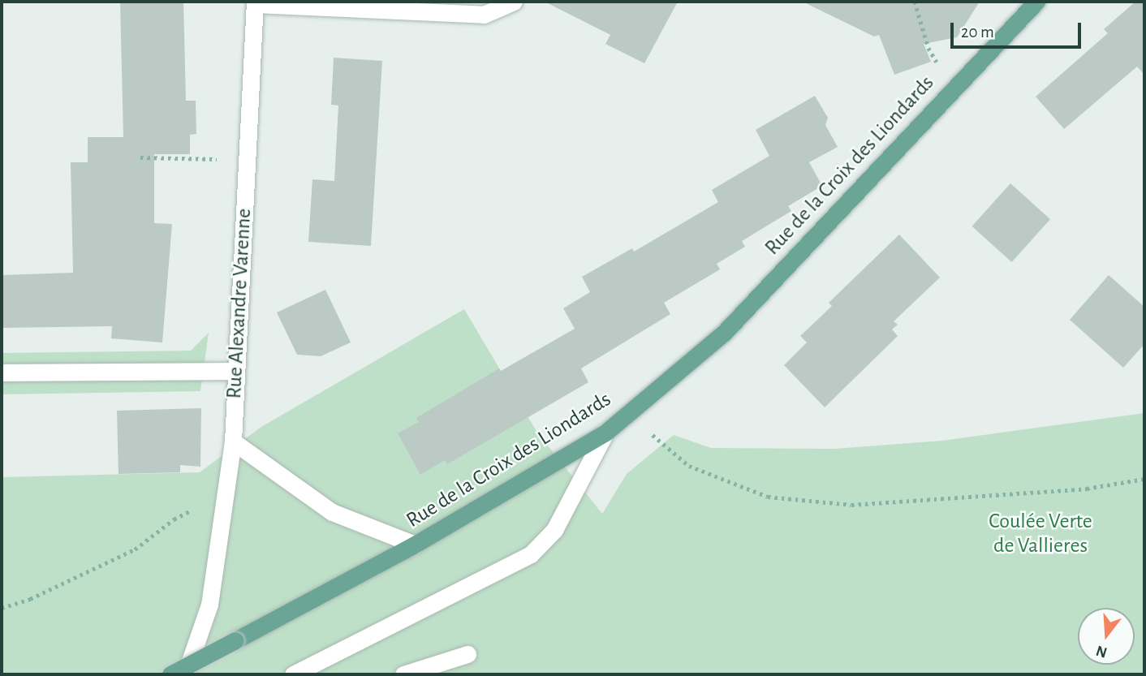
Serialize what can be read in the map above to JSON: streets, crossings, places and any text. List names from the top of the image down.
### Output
{
  "streets": {
    "main road": ["Rue de la Croix des Liondards", "Rue Alexandre Varenne"]
  },
  "parks": ["Coulée Verte de Vallieres"],
  "scale_bar": "20 m",
  "north": "bottom"
}
